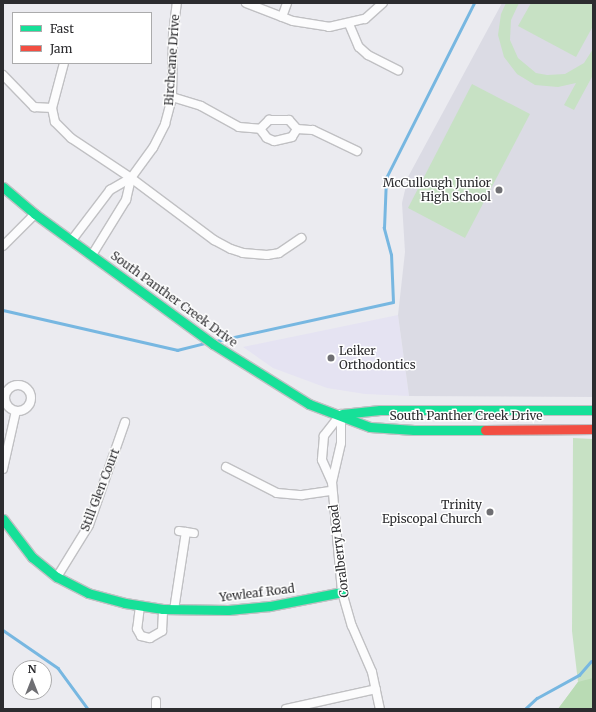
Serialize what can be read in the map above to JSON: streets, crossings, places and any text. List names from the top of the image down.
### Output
{
  "streets": {
    "street": [
      "Birchcane Drive",
      "South Panther Creek Drive",
      "Still Glen Court",
      "Coralberry Road",
      "Yewleaf Road"
    ]
  },
  "crossings": [
    ["Birchcane Drive", "South Panther Creek Drive"],
    ["South Panther Creek Drive", "Coralberry Road"],
    ["Still Glen Court", "Yewleaf Road"],
    ["Coralberry Road", "Yewleaf Road"]
  ],
  "places": ["McCullough Junior High School", "Leiker Orthodontics", "Trinity Episcopal Church"],
  "legend": ["Fast", "Jam"],
  "north": "top"
}
